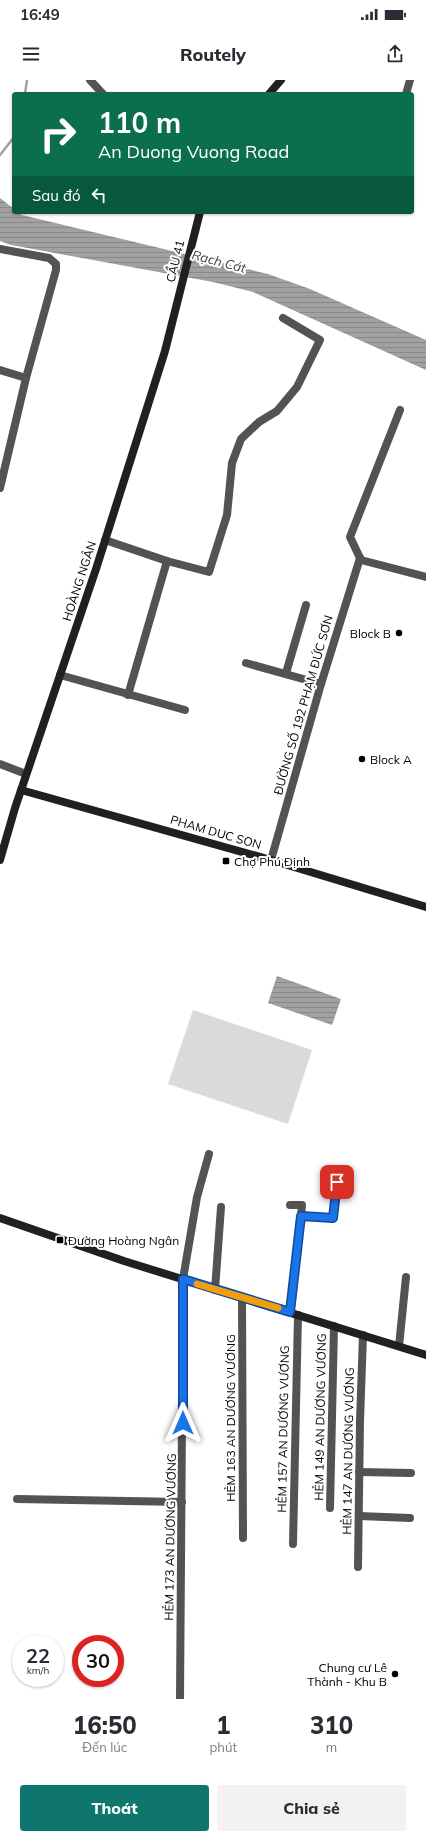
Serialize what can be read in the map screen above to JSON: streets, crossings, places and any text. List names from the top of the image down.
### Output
{
  "streets": {
    "street": [
      "CẦU 41",
      "HOÀNG NGÂN",
      "ĐƯỜNG SỐ 192 PHẠM ĐỨC SƠN",
      "PHAM DUC SON",
      "HẺM 149 AN DƯƠNG VƯƠNG",
      "HẺM 163 AN DƯƠNG VƯƠNG",
      "HẺM 157 AN DƯƠNG VƯƠNG",
      "HẺM 147 AN DƯƠNG VƯƠNG",
      "HẺM 173 AN DƯƠNG VƯƠNG"
    ]
  },
  "crossings": [
    ["CẦU 41", "HOÀNG NGÂN"],
    ["HOÀNG NGÂN", "PHAM DUC SON"],
    ["ĐƯỜNG SỐ 192 PHẠM ĐỨC SƠN", "PHAM DUC SON"]
  ],
  "water": ["Rạch Cát"],
  "places": {
    "other": ["Block B", "Block A", "Chung cư Lê Thành - Khu B"],
    "transit": ["Chợ Phú Định", "Đường Hoàng Ngân"]
  },
  "page": {
    "status": "16:49",
    "header": "Routely",
    "turn": ["110 m", "An Duong Vuong Road"],
    "then": "Sau đó",
    "speed": "22 km/h",
    "limit": "30",
    "eta": [
      "16:50",
      "Đến lúc",
      "1",
      "phút",
      "310",
      "m"
    ],
    "buttons": ["Thoát", "Chia sẻ"]
  }
}
